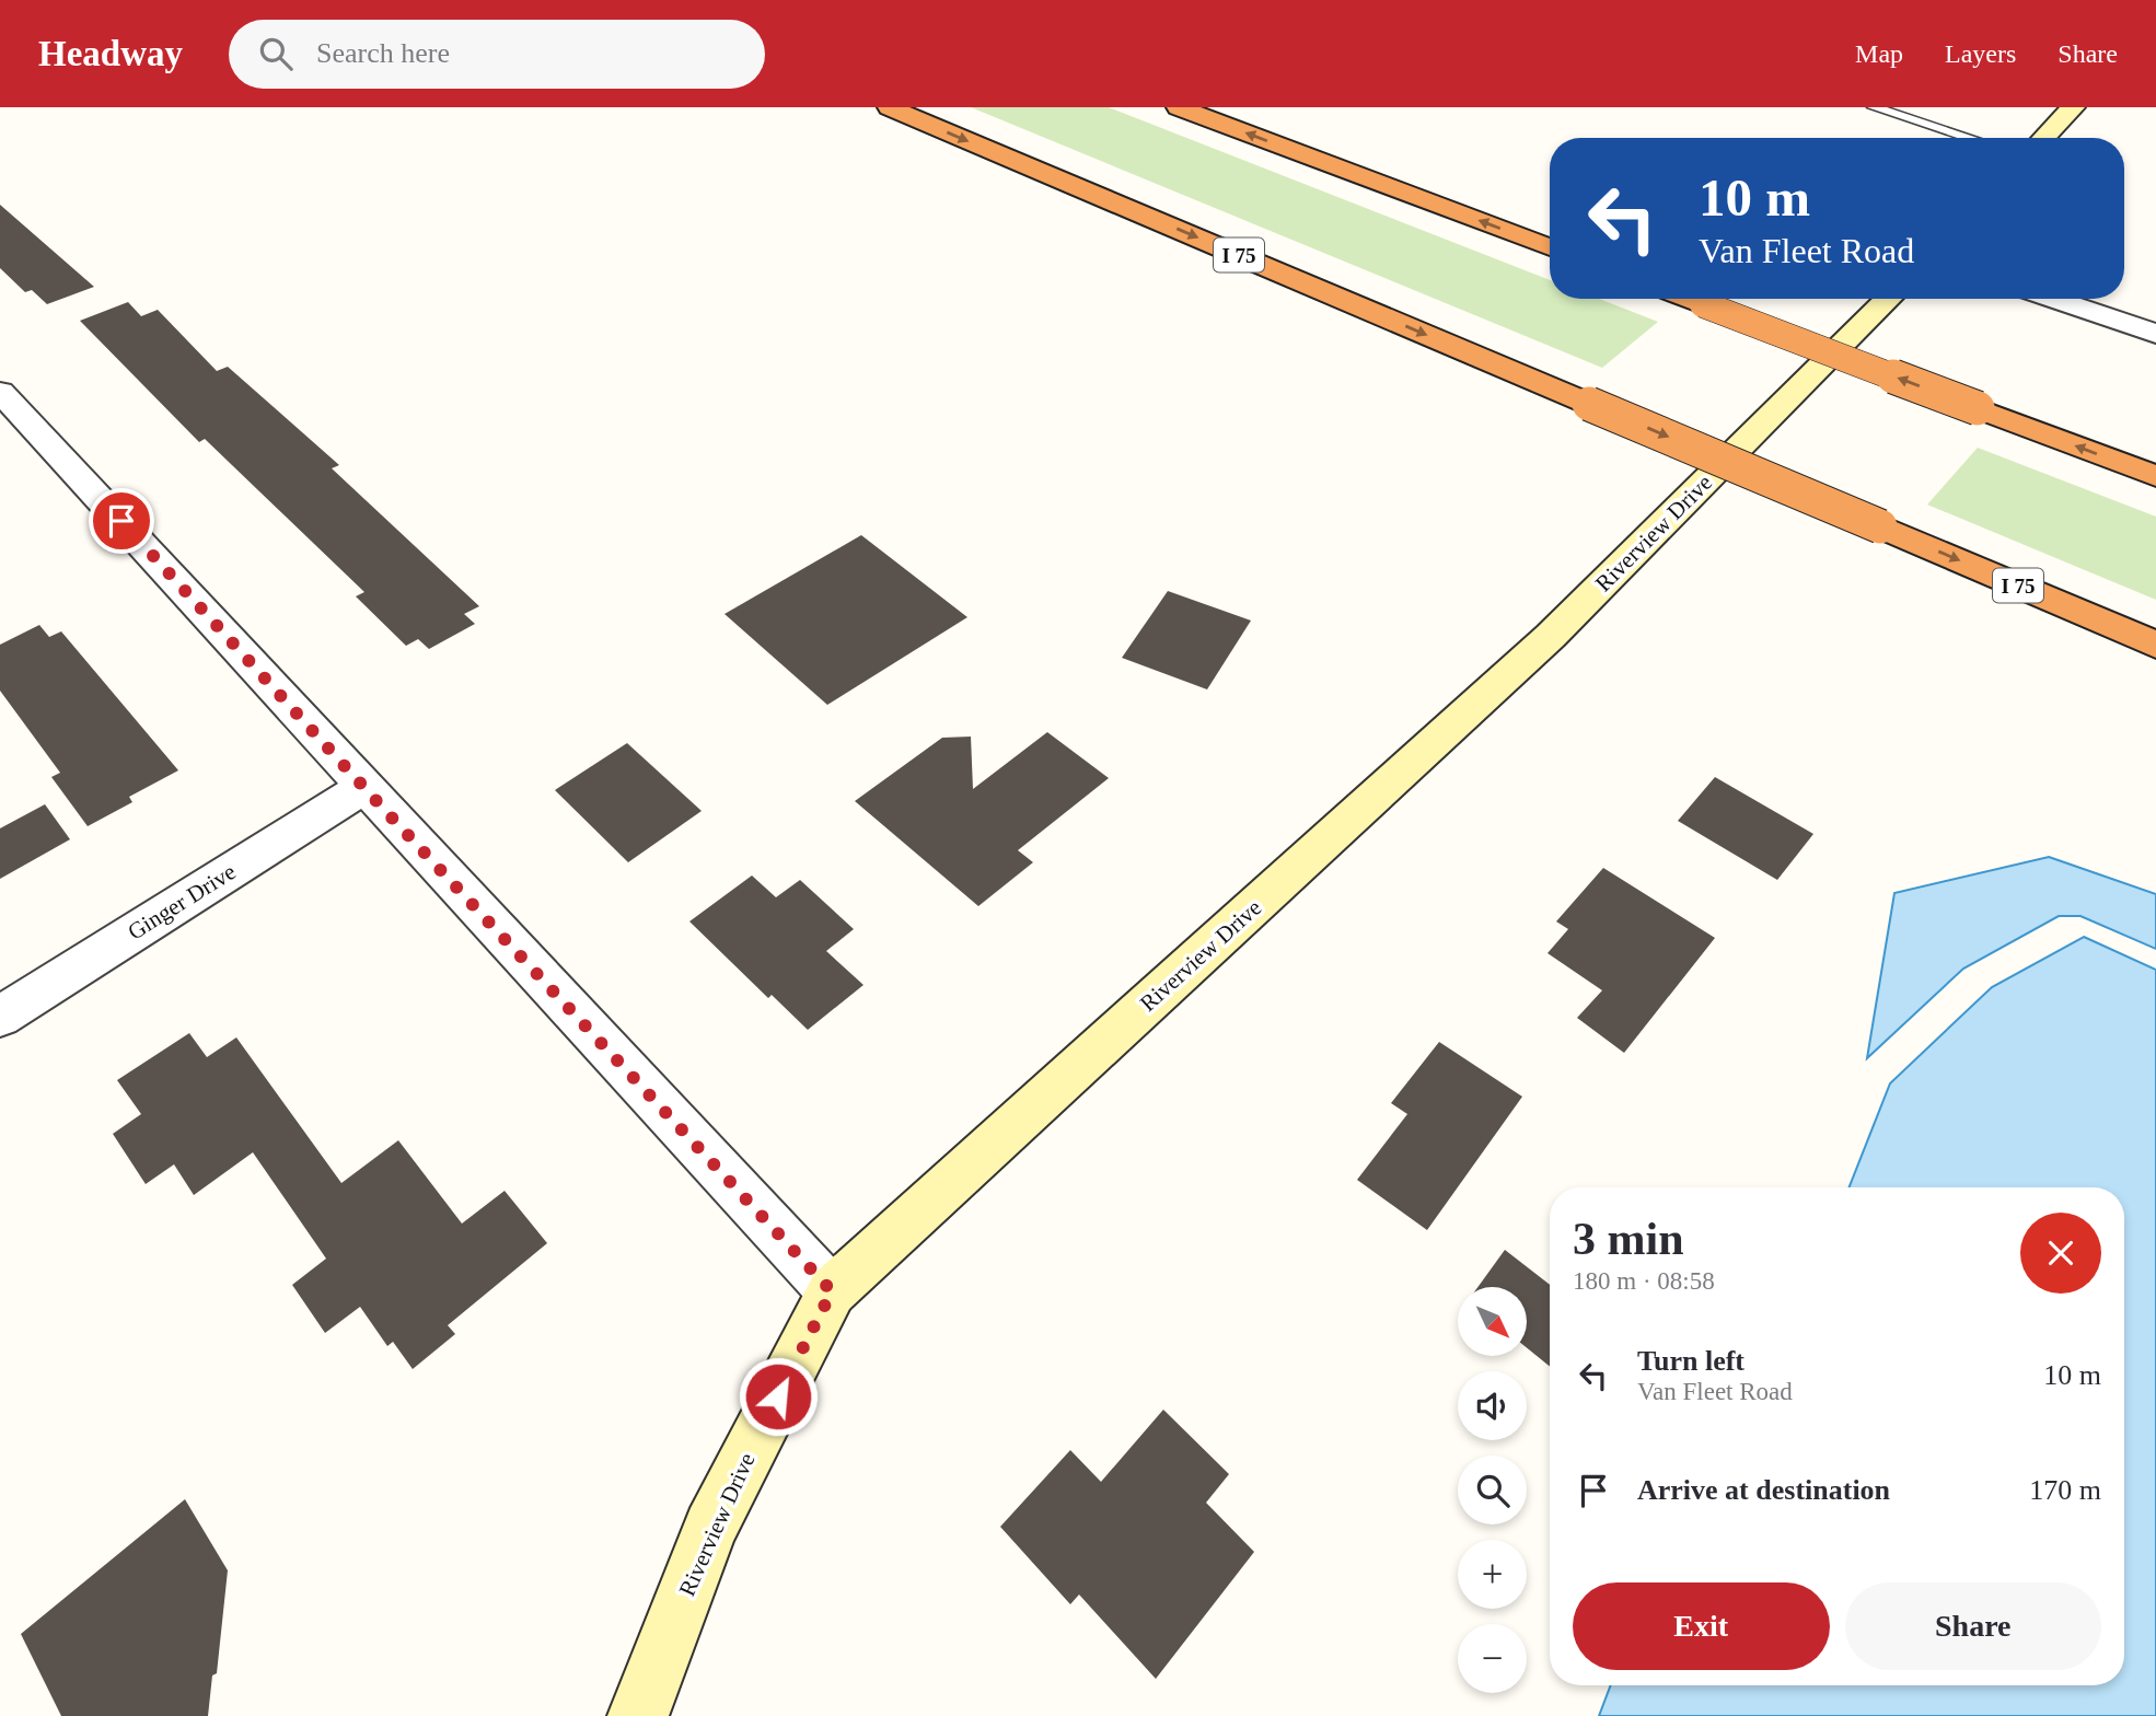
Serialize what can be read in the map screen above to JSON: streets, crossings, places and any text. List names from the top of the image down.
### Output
{
  "streets": {
    "highway": ["I 75"],
    "street": ["Riverview Drive", "Ginger Drive"]
  },
  "north": "bottom right",
  "page": {
    "header": "Headway",
    "search": "Search here",
    "nav": ["Map", "Layers", "Share"],
    "turn": ["10 m", "Van Fleet Road"],
    "heading": ["3 min", "180 m · 08:58"],
    "map_buttons": ["+", "−"],
    "list": [
      {
        "name": "Turn left",
        "note": "Van Fleet Road",
        "value": "10 m"
      },
      {
        "name": "Arrive at destination",
        "value": "170 m"
      }
    ],
    "buttons": ["Exit", "Share"]
  }
}
